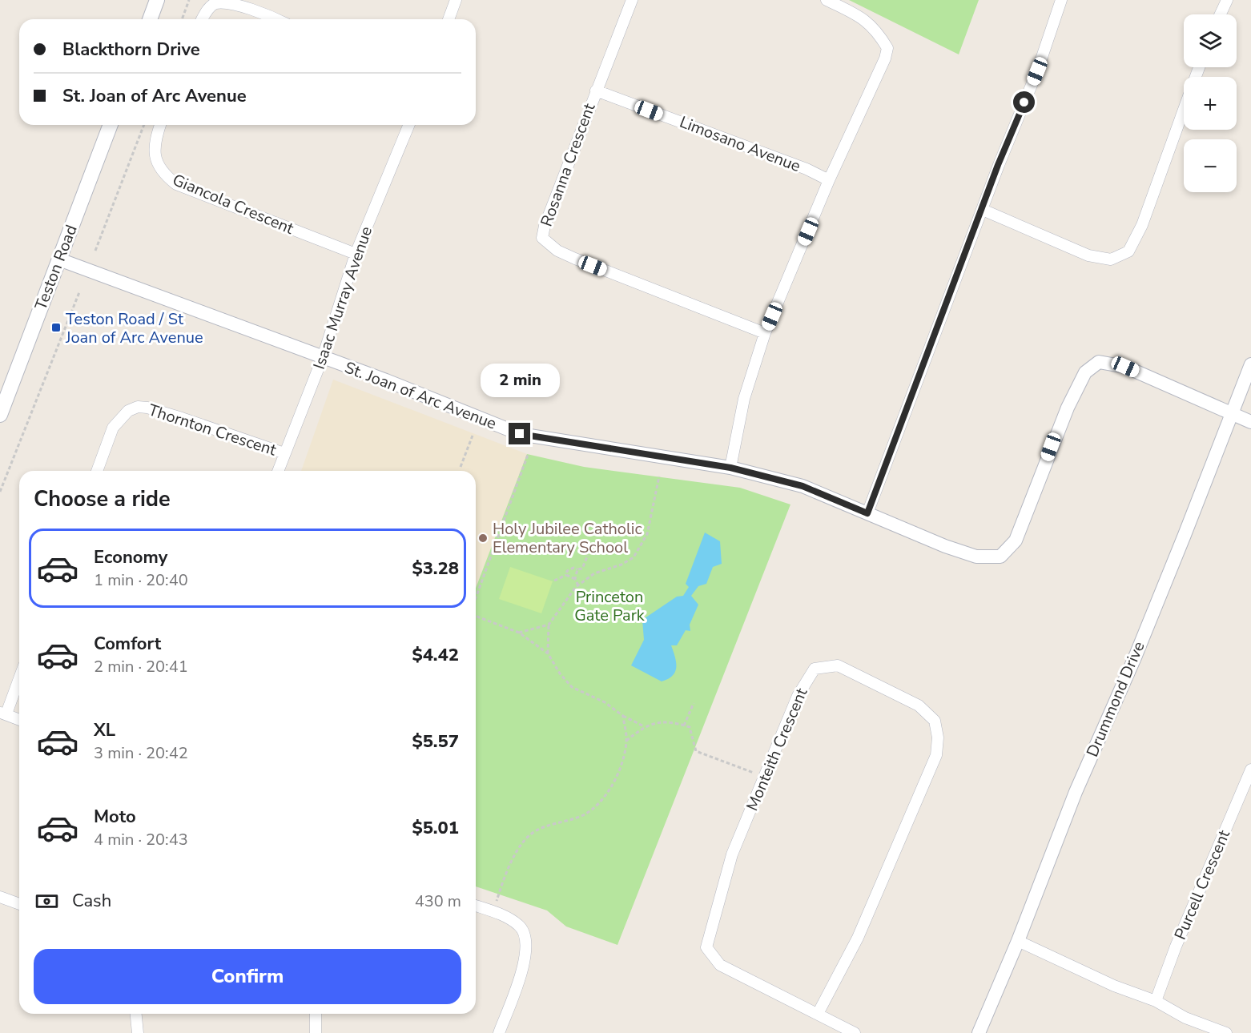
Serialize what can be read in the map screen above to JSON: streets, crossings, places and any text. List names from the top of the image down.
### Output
{
  "streets": {
    "main road": ["Teston Road"],
    "street": [
      "Limosano Avenue",
      "Rosanna Crescent",
      "Giancola Crescent",
      "Isaac Murray Avenue",
      "St. Joan of Arc Avenue",
      "Thornton Crescent",
      "Drummond Drive",
      "Monteith Crescent",
      "Purcell Crescent"
    ]
  },
  "crossings": [
    ["Limosano Avenue", "Rosanna Crescent"],
    ["Giancola Crescent", "Isaac Murray Avenue"],
    ["Teston Road", "St. Joan of Arc Avenue"],
    ["Isaac Murray Avenue", "St. Joan of Arc Avenue"],
    ["Isaac Murray Avenue", "Thornton Crescent"],
    ["St. Joan of Arc Avenue", "Drummond Drive"]
  ],
  "parks": ["Princeton Gate Park"],
  "places": {
    "transit": ["Teston Road / St Joan of Arc Avenue"],
    "other": ["Holy Jubilee Catholic Elementary School"]
  },
  "page": {
    "map_buttons": ["+", "−"],
    "banner": ["Blackthorn Drive", "St. Joan of Arc Avenue"],
    "bubble": "2 min",
    "heading": "Choose a ride",
    "list": [
      {
        "name": "Economy",
        "note": "1 min · 20:40",
        "value": "$3.28"
      },
      {
        "name": "Comfort",
        "note": "2 min · 20:41",
        "value": "$4.42"
      },
      {
        "name": "XL",
        "note": "3 min · 20:42",
        "value": "$5.57"
      },
      {
        "name": "Moto",
        "note": "4 min · 20:43",
        "value": "$5.01"
      }
    ],
    "pay": ["Cash", "430 m"],
    "buttons": "Confirm"
  }
}
